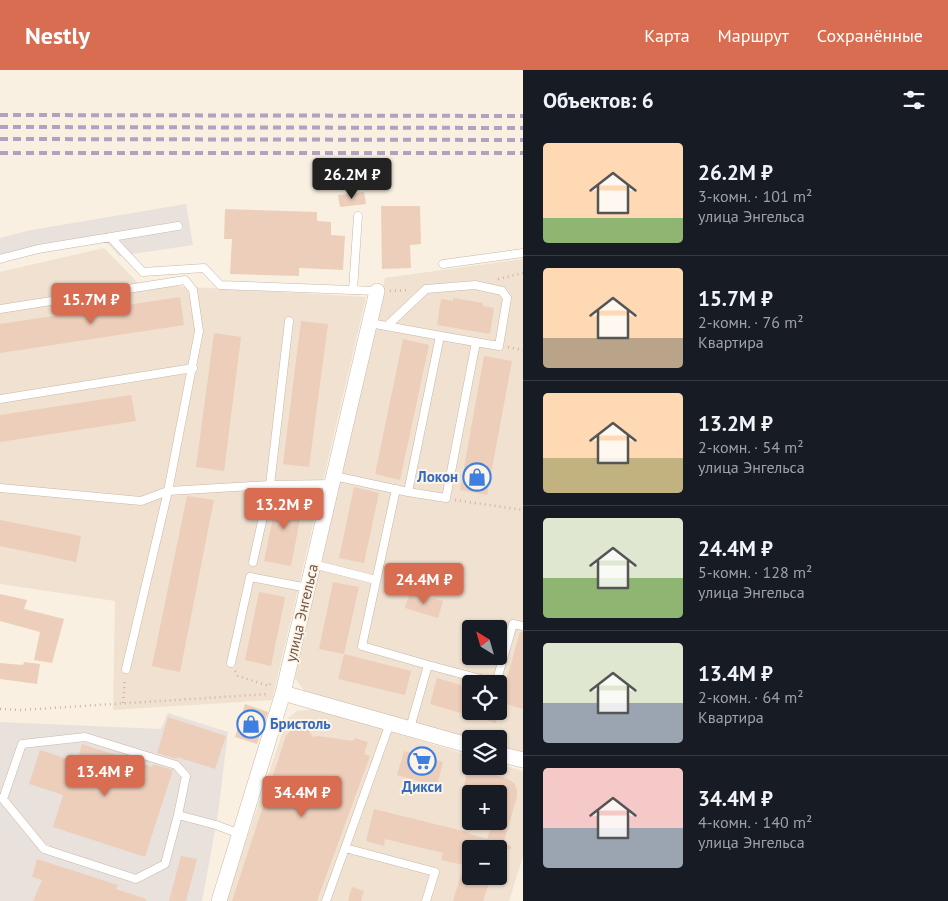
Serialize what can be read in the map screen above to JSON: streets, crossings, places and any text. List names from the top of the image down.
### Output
{
  "streets": {
    "street": ["улица Энгельса"]
  },
  "places": {
    "shop": ["Локон", "Бристоль"],
    "supermarket": ["Дикси"]
  },
  "north": "top left",
  "page": {
    "header": "Nestly",
    "nav": ["Карта", "Маршрут", "Сохранённые"],
    "heading": "Объектов: 6",
    "list": [
      {
        "name": "26.2M ₽",
        "note": "3-комн. · 101 m² · улица Энгельса"
      },
      {
        "name": "15.7M ₽",
        "note": "2-комн. · 76 m² · Квартира"
      },
      {
        "name": "13.2M ₽",
        "note": "2-комн. · 54 m² · улица Энгельса"
      },
      {
        "name": "24.4M ₽",
        "note": "5-комн. · 128 m² · улица Энгельса"
      },
      {
        "name": "13.4M ₽",
        "note": "2-комн. · 64 m² · Квартира"
      },
      {
        "name": "34.4M ₽",
        "note": "4-комн. · 140 m² · улица Энгельса"
      }
    ],
    "price": [
      "26.2M ₽",
      "15.7M ₽",
      "13.2M ₽",
      "24.4M ₽",
      "13.4M ₽",
      "34.4M ₽"
    ],
    "map_buttons": ["+", "−"]
  }
}
